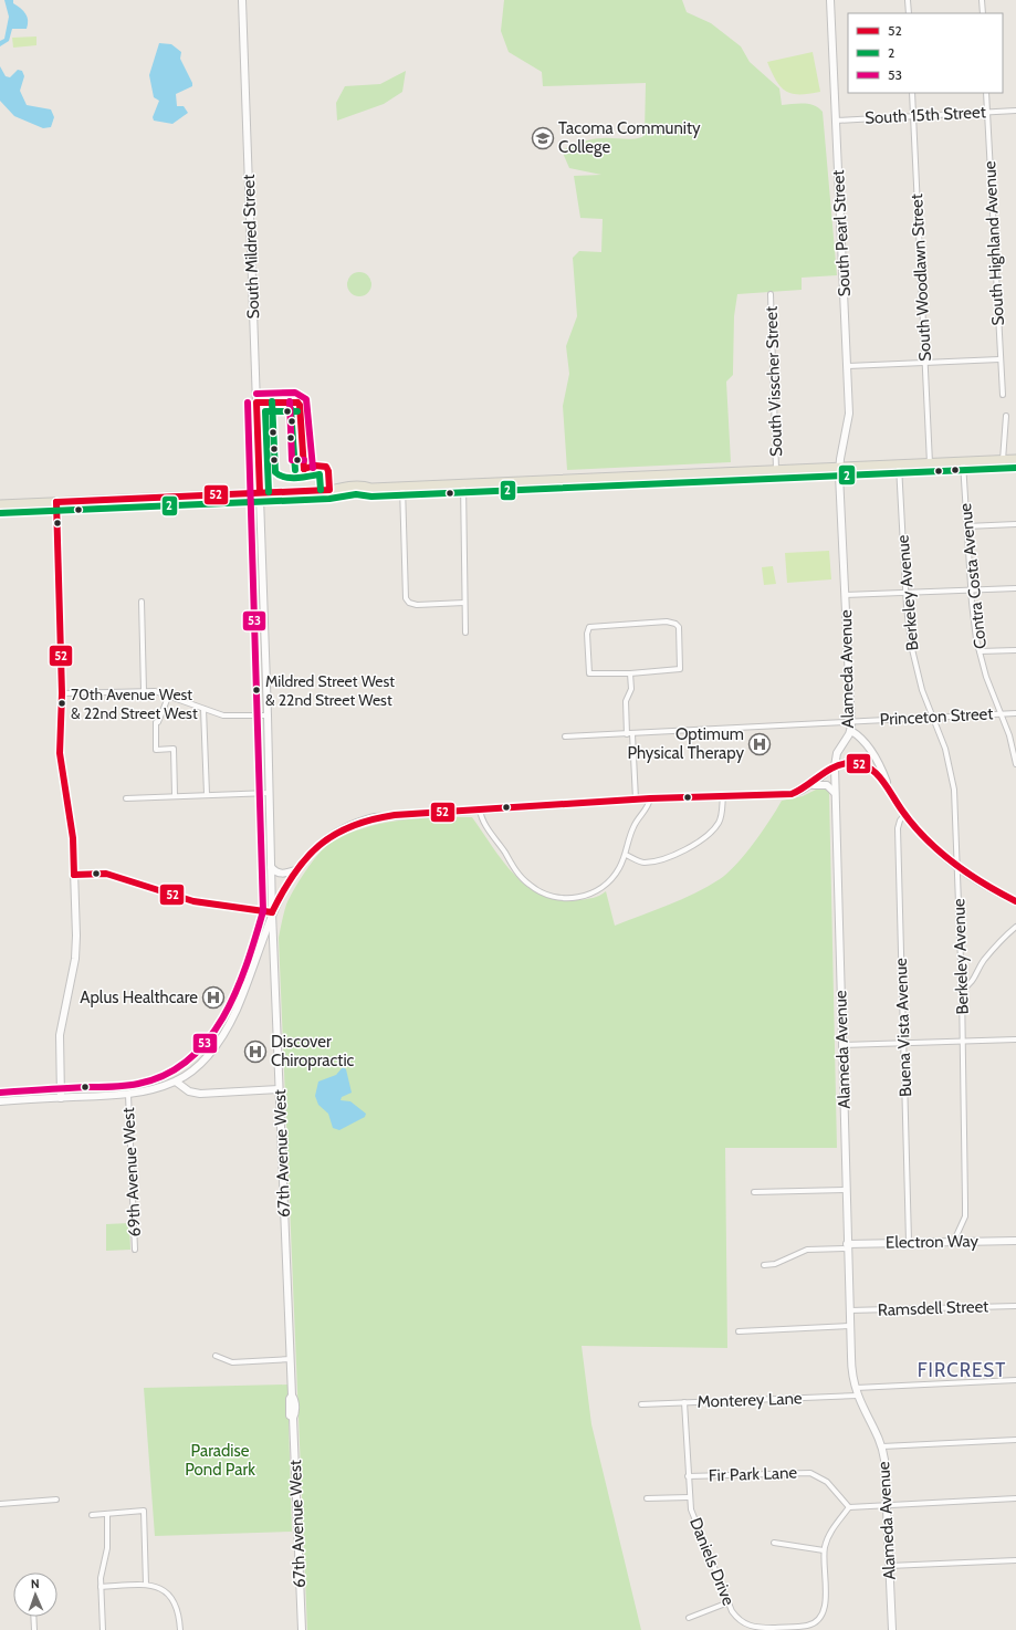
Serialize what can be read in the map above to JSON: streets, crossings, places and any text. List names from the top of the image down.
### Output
{
  "streets": {
    "street": [
      "South 15th Street",
      "South Pearl Street",
      "South Highland Avenue",
      "South Mildred Street",
      "South Woodlawn Street",
      "South Visscher Street",
      "Contra Costa Avenue",
      "Berkeley Avenue",
      "Alameda Avenue",
      "Princeton Street",
      "Buena Vista Avenue",
      "67th Avenue West",
      "69th Avenue West",
      "Electron Way",
      "Ramsdell Street",
      "Monterey Lane",
      "Fir Park Lane",
      "Daniels Drive"
    ]
  },
  "crossings": [
    ["South 15th Street", "South Pearl Street"],
    ["South 15th Street", "South Highland Avenue"],
    ["South 15th Street", "South Woodlawn Street"],
    ["South Pearl Street", "Alameda Avenue"],
    ["South Mildred Street", "67th Avenue West"],
    ["Contra Costa Avenue", "Princeton Street"],
    ["Berkeley Avenue", "Princeton Street"],
    ["Berkeley Avenue", "Electron Way"],
    ["Alameda Avenue", "Princeton Street"],
    ["Alameda Avenue", "Electron Way"],
    ["Alameda Avenue", "Ramsdell Street"],
    ["Alameda Avenue", "Monterey Lane"],
    ["Buena Vista Avenue", "Electron Way"],
    ["Monterey Lane", "Daniels Drive"],
    ["Fir Park Lane", "Daniels Drive"]
  ],
  "districts": ["FIRCREST"],
  "parks": ["Paradise Pond Park"],
  "places": {
    "school or university": ["Tacoma Community College"],
    "other": ["Mildred Street West & 22nd Street West", "70th Avenue West & 22nd Street West"],
    "hospital": ["Optimum Physical Therapy", "Aplus Healthcare", "Discover Chiropractic"]
  },
  "lines": ["transit line 53", "transit line 2", "transit line 52"],
  "legend": ["52", "2", "53"],
  "north": "top"
}
